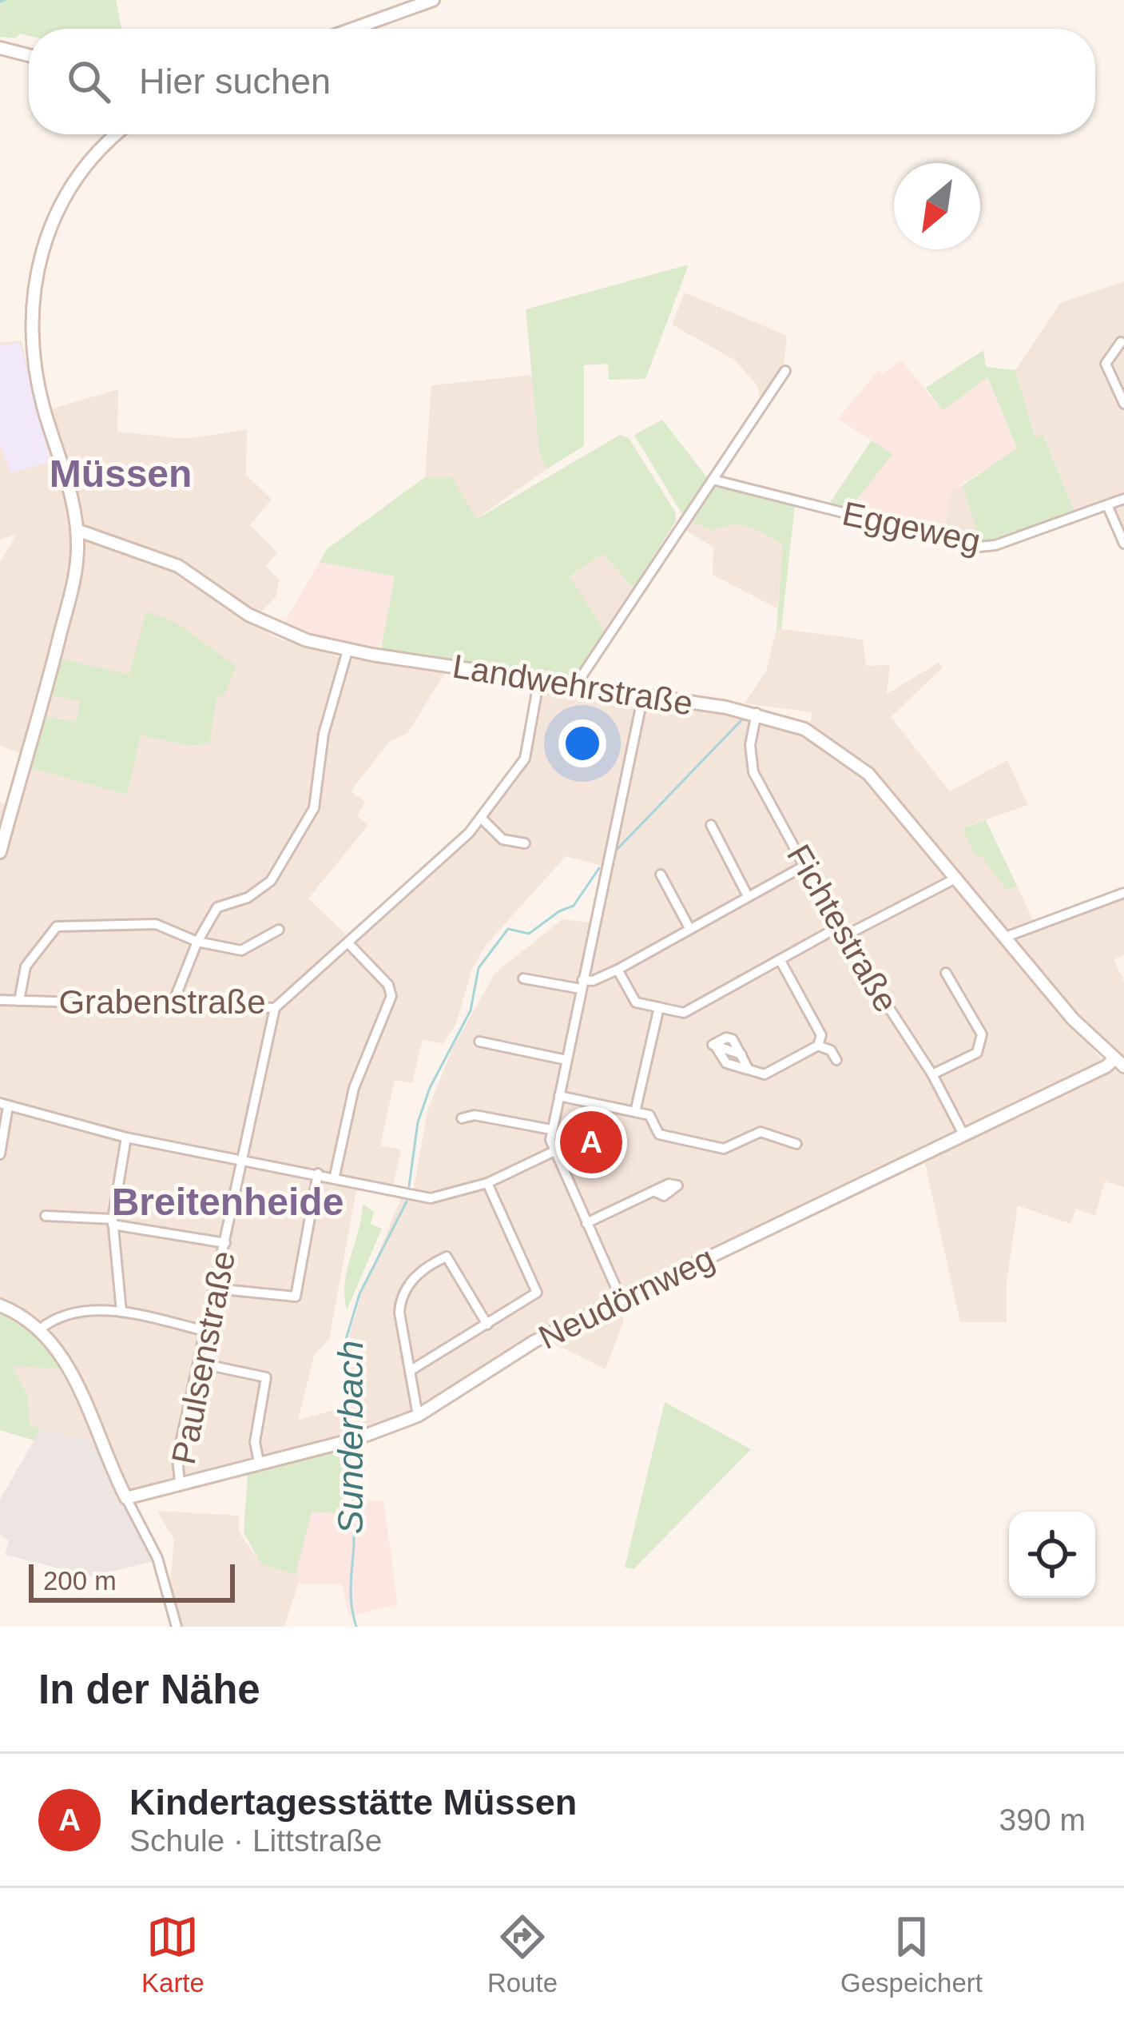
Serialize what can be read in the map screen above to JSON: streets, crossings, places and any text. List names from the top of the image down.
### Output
{
  "streets": {
    "street": [
      "Eggeweg",
      "Landwehrstraße",
      "Fichtestraße",
      "Grabenstraße",
      "Neudörnweg",
      "Paulsenstraße"
    ]
  },
  "crossings": [
    ["Landwehrstraße", "Fichtestraße"],
    ["Landwehrstraße", "Grabenstraße"],
    ["Landwehrstraße", "Neudörnweg"],
    ["Fichtestraße", "Neudörnweg"],
    ["Grabenstraße", "Paulsenstraße"],
    ["Neudörnweg", "Paulsenstraße"]
  ],
  "districts": ["Müssen", "Breitenheide"],
  "water": ["Sunderbach"],
  "scale_bar": "200 m",
  "north": "bottom left",
  "page": {
    "search": "Hier suchen",
    "pins": "A",
    "scale": "200 m",
    "heading": "In der Nähe",
    "list": [
      {
        "mark": "A",
        "name": "Kindertagesstätte Müssen",
        "note": "Schule · Littstraße",
        "value": "390 m"
      }
    ],
    "nav": ["Karte", "Route", "Gespeichert"]
  }
}
